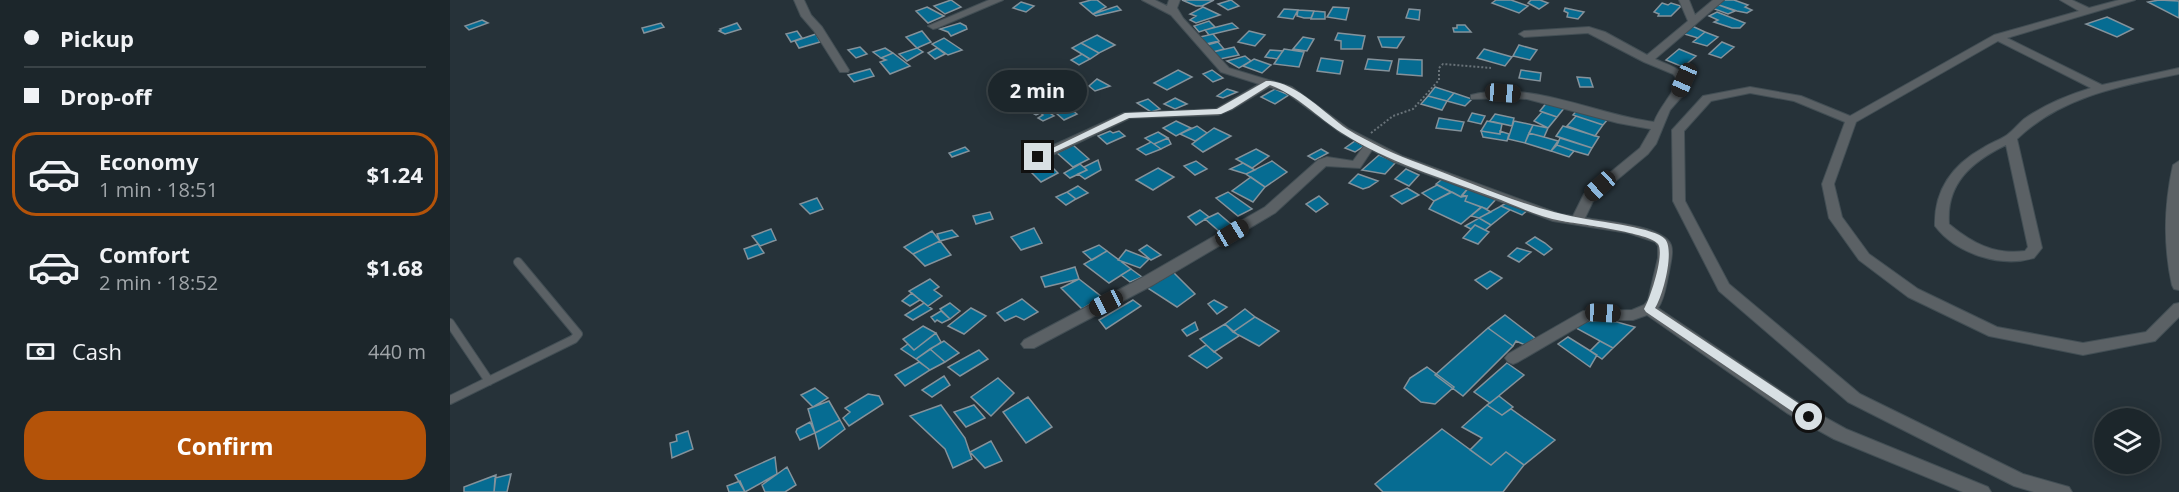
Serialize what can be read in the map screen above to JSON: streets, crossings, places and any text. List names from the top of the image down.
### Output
{
  "page": {
    "banner": ["Pickup", "Drop-off"],
    "bubble": "2 min",
    "list": [
      {
        "name": "Economy",
        "note": "1 min · 18:51",
        "value": "$1.24"
      },
      {
        "name": "Comfort",
        "note": "2 min · 18:52",
        "value": "$1.68"
      }
    ],
    "pay": ["Cash", "440 m"],
    "buttons": "Confirm"
  }
}
